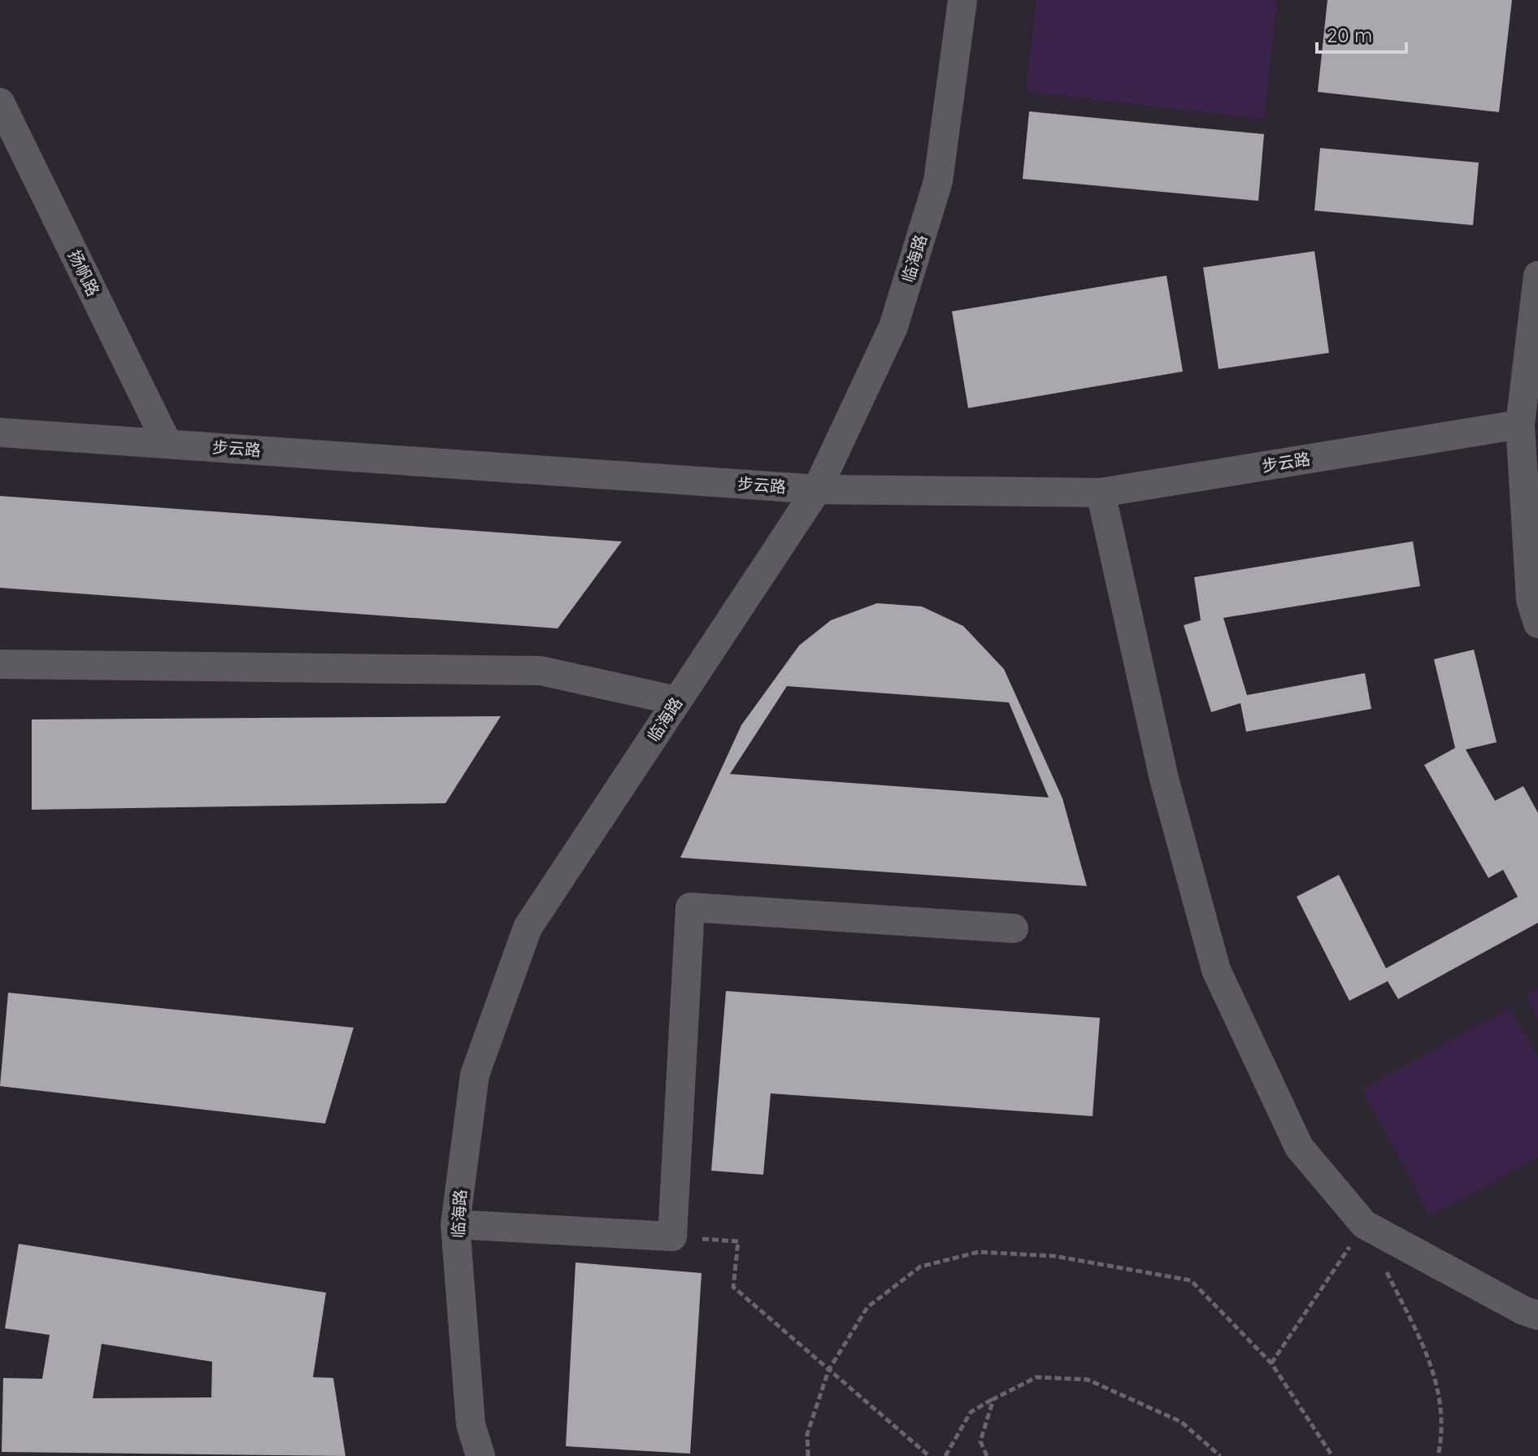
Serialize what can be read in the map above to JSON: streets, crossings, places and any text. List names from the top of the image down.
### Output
{
  "streets": {
    "street": ["临海路", "扬帆路", "步云路"]
  },
  "crossings": [
    ["临海路", "步云路"],
    ["扬帆路", "步云路"]
  ],
  "scale_bar": "20 m"
}
